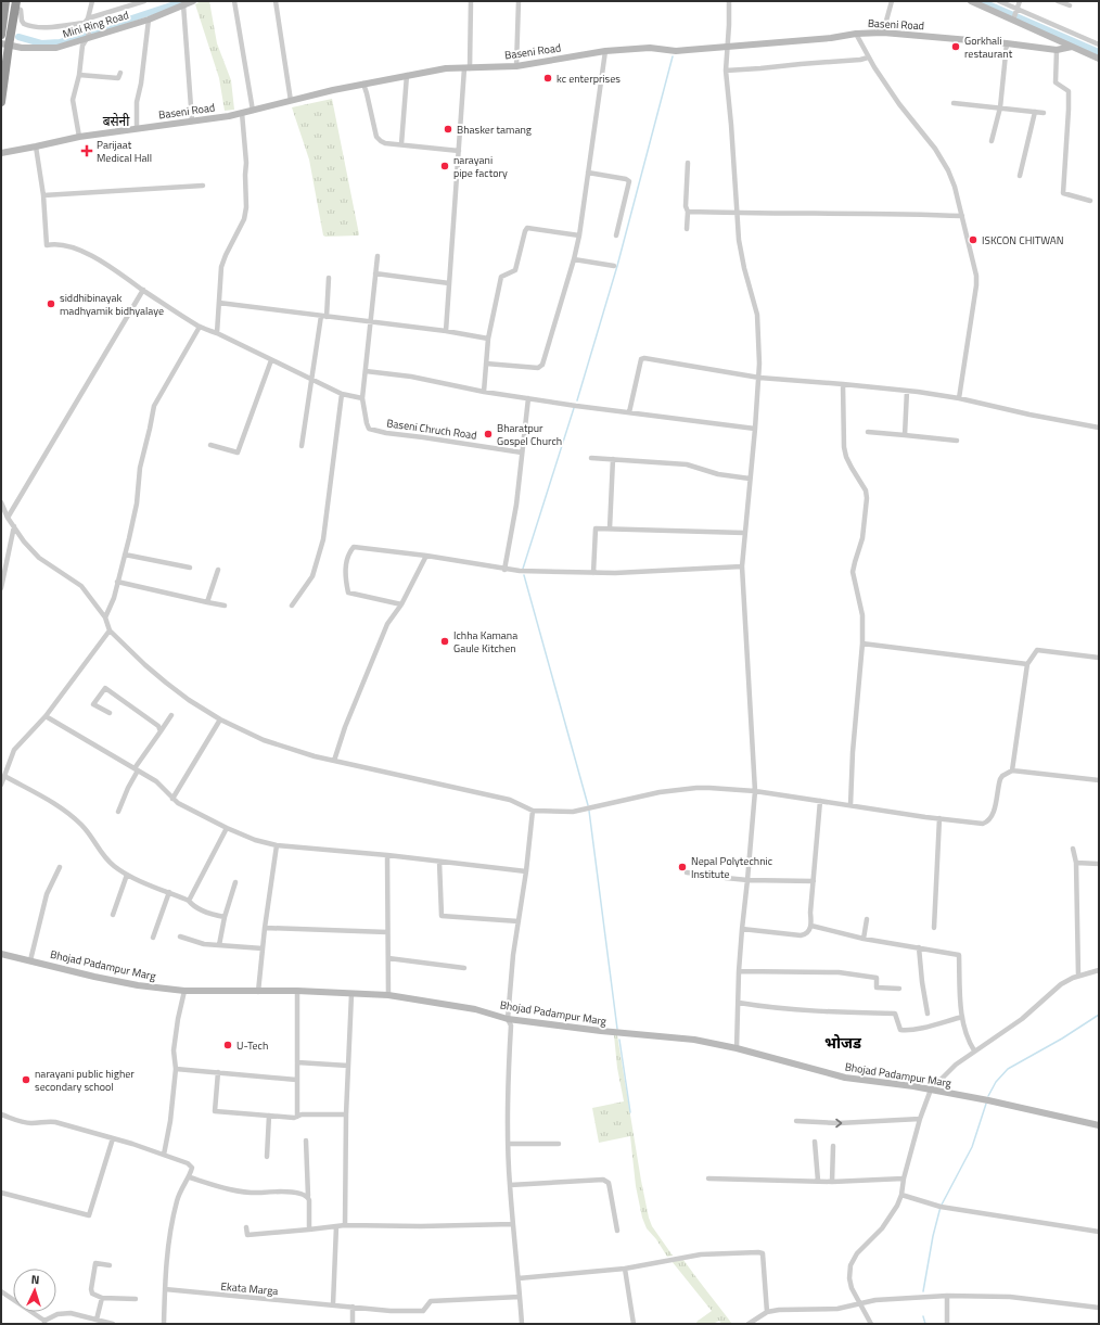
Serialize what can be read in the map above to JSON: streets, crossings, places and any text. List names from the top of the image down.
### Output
{
  "streets": {
    "street": [
      "Mini Ring Road",
      "Baseni Road",
      "Baseni Chruch Road",
      "Bhojad Padampur Marg",
      "Ekata Marga"
    ]
  },
  "districts": ["बसेनी", "भोजड"],
  "places": {
    "other": [
      "Gorkhali restaurant",
      "kc enterprises",
      "Bhasker tamang",
      "narayani pipe factory",
      "ISKCON CHITWAN",
      "siddhibinayak madhyamik bidhyalaye",
      "Bharatpur Gospel Church",
      "Ichha Kamana Gaule Kitchen",
      "Nepal Polytechnic Institute",
      "U-Tech",
      "narayani public higher secondary school"
    ],
    "health": ["Parijaat Medical Hall"]
  },
  "north": "top"
}
